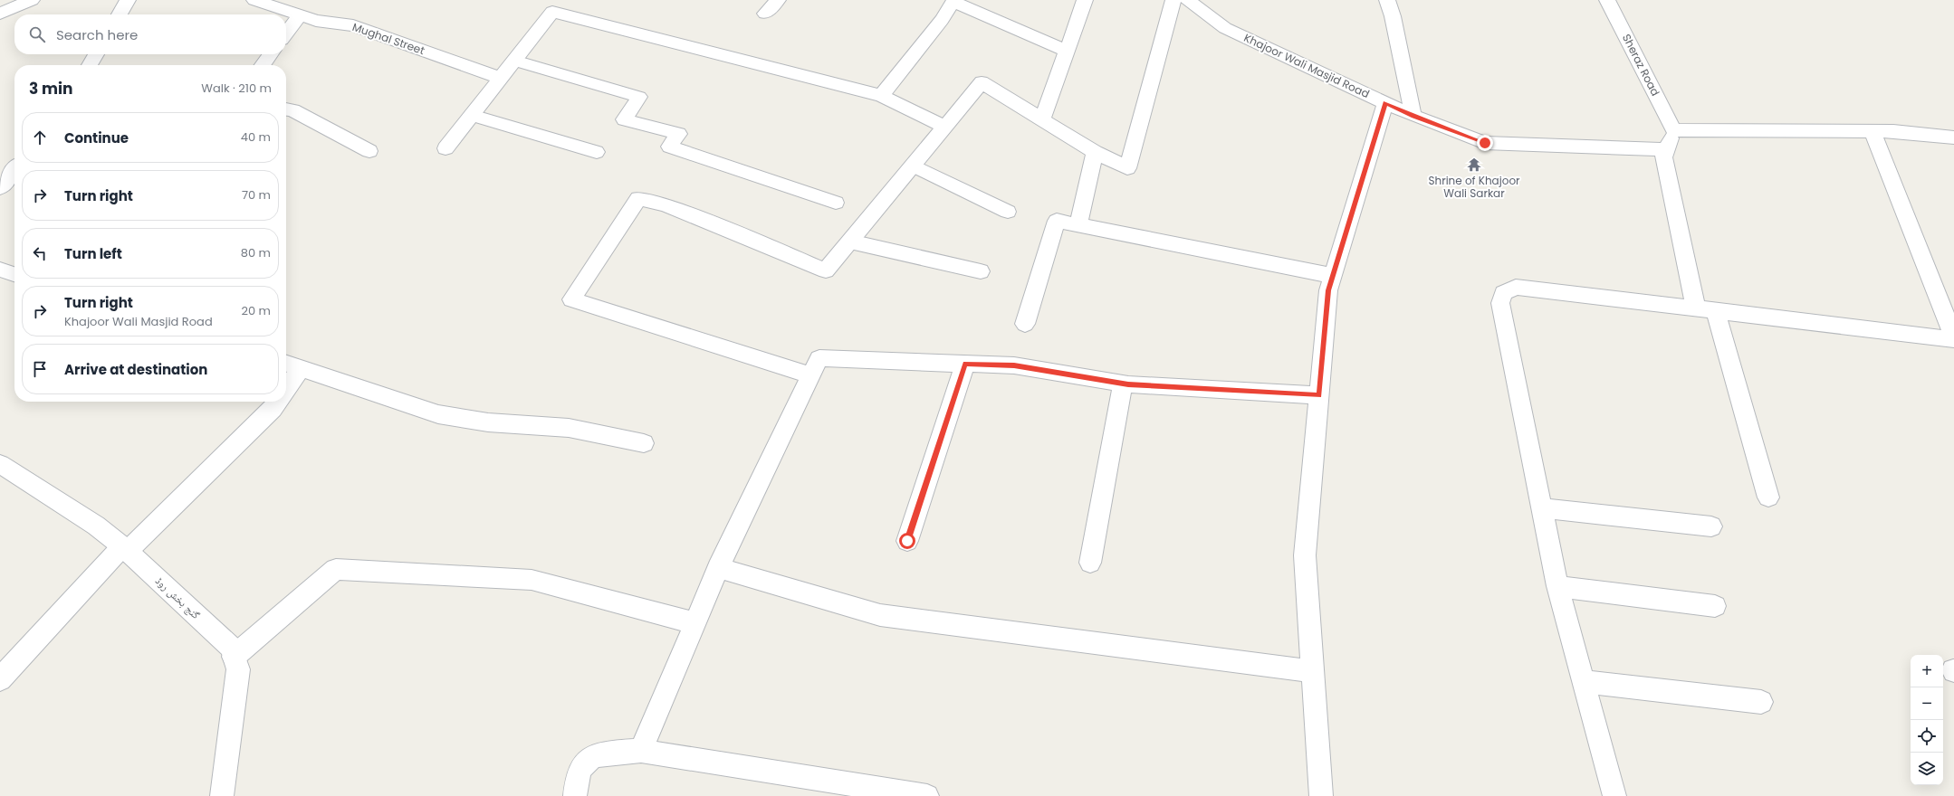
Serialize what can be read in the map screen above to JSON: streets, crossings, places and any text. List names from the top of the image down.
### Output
{
  "streets": {
    "street": [
      "Mughal Street",
      "Sheraz Road",
      "Khajoor Wali Masjid Road",
      "گنج بخش روڈ"
    ]
  },
  "places": {
    "temple": ["Shrine of Khajoor Wali Sarkar"]
  },
  "page": {
    "search": "Search here",
    "heading": ["3 min", "Walk · 210 m"],
    "list": [
      ["Continue", "40 m"],
      ["Turn right", "70 m"],
      ["Turn left", "80 m"],
      ["Turn right", "Khajoor Wali Masjid Road", "20 m"],
      "Arrive at destination"
    ],
    "map_buttons": ["+", "−"]
  }
}
